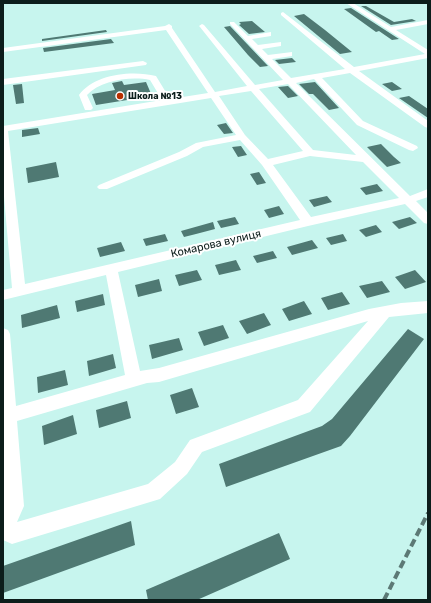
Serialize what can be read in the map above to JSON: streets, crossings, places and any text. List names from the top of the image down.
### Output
{
  "streets": {
    "street": ["Комарова вулиця"]
  },
  "places": ["Школа №13"]
}
